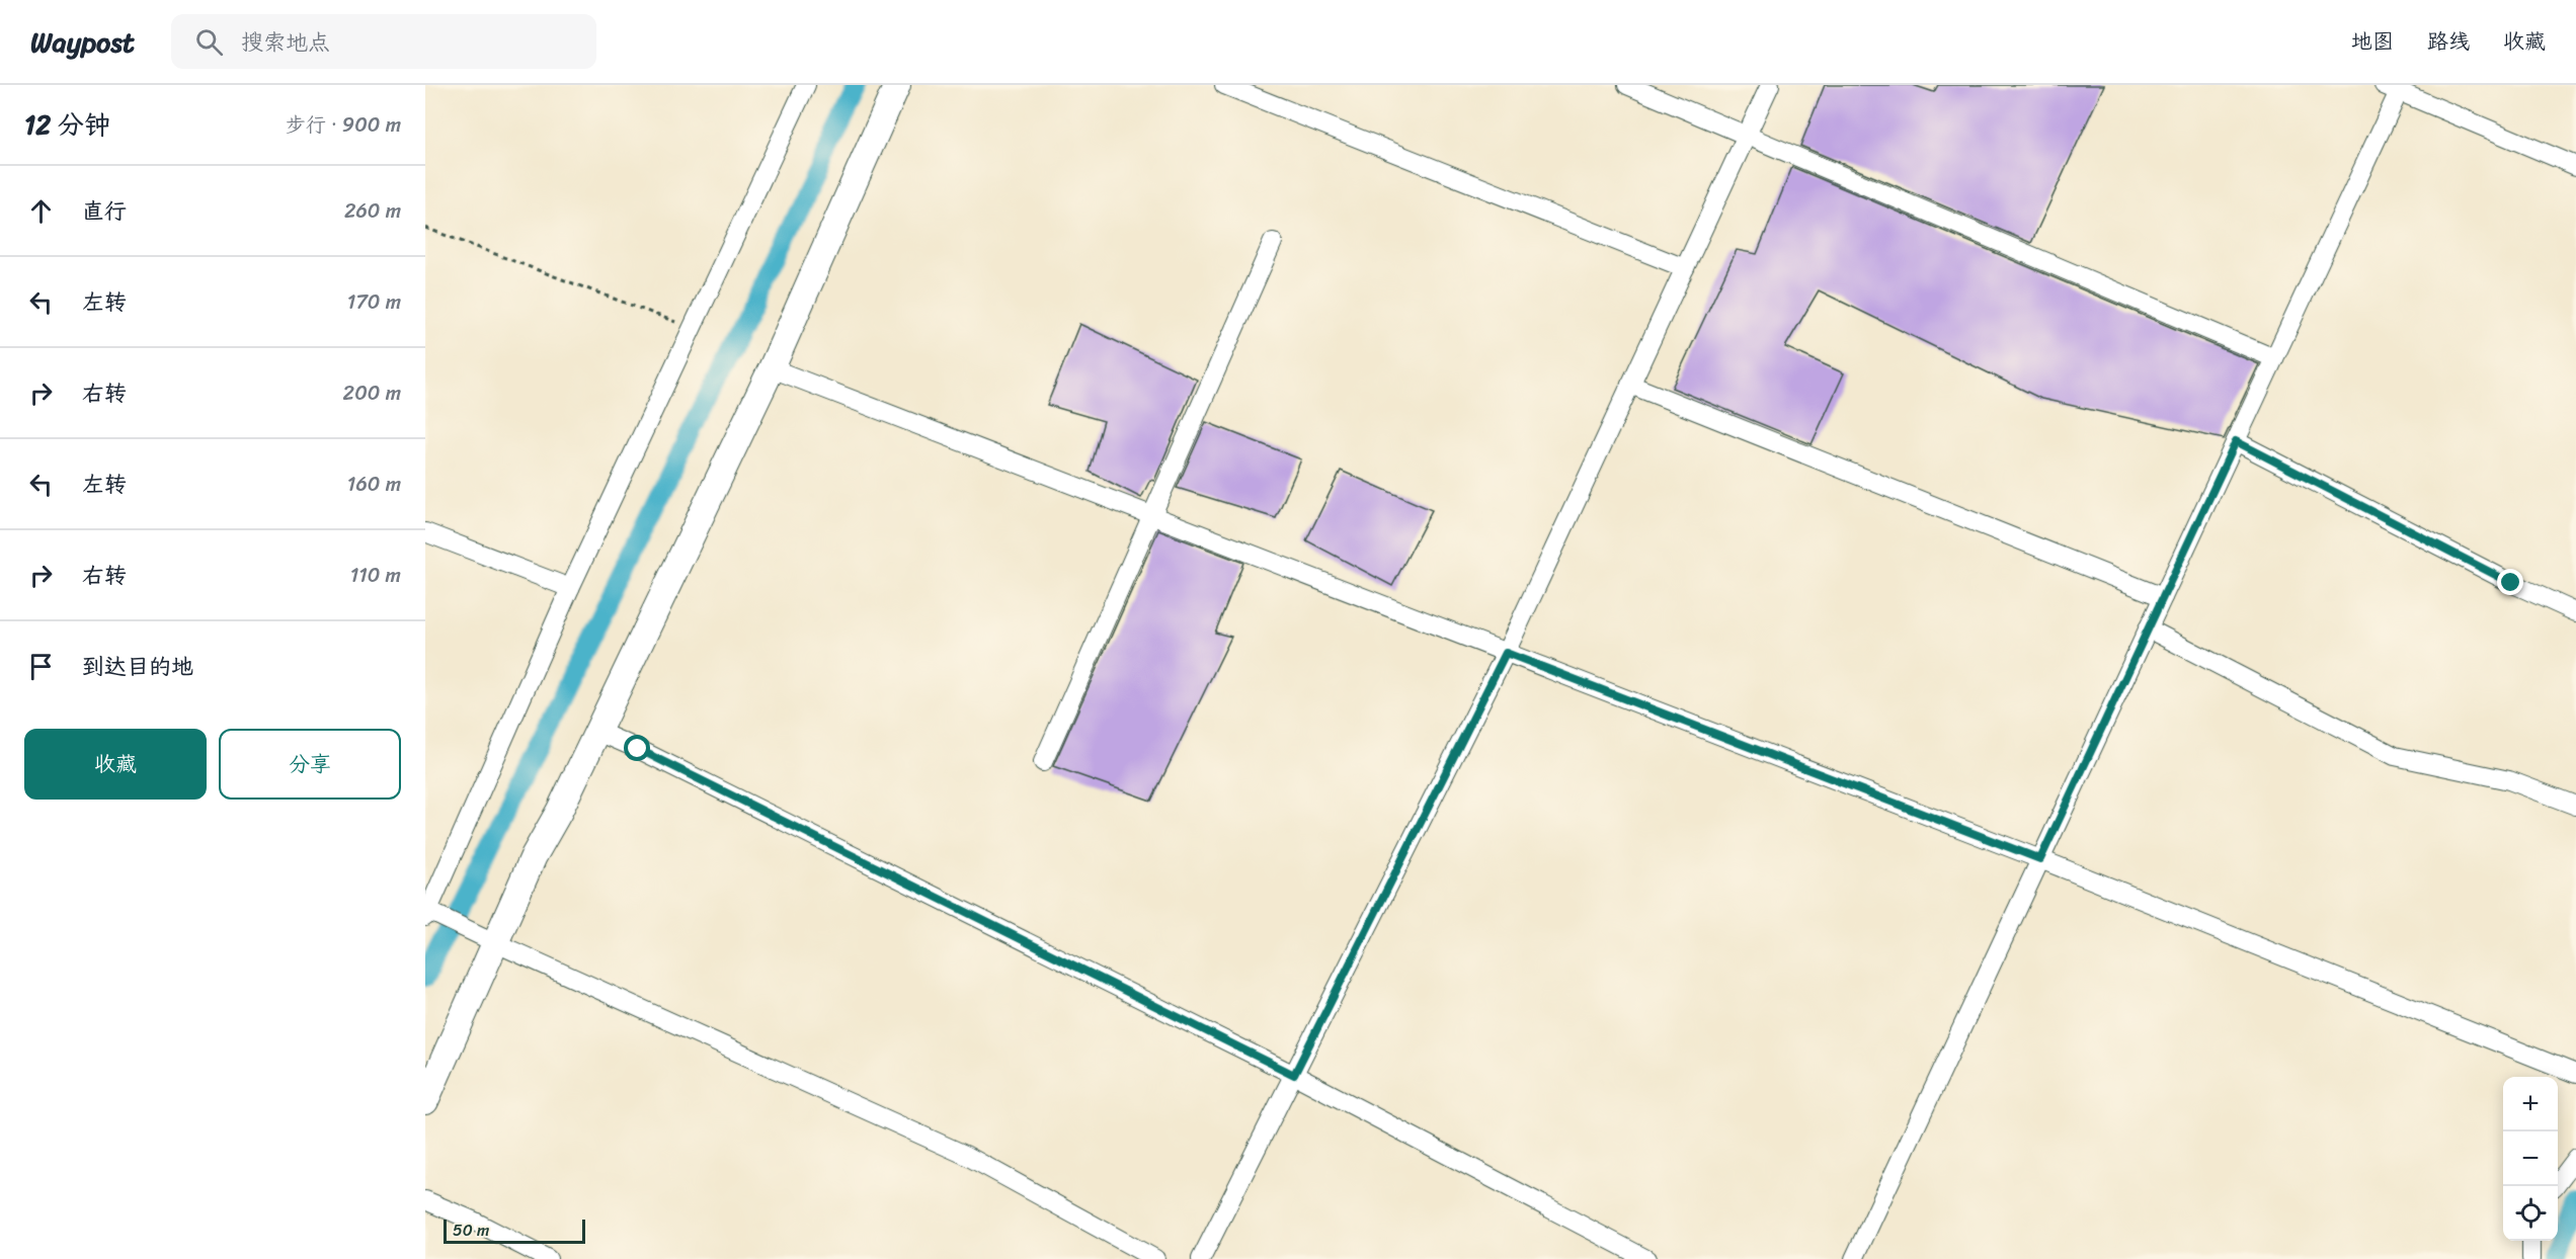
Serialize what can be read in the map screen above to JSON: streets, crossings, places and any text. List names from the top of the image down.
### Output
{
  "scale_bar": "50 m",
  "page": {
    "header": "Waypost",
    "search": "搜索地点",
    "nav": ["地图", "路线", "收藏"],
    "heading": ["12 分钟", "步行 · 900 m"],
    "list": [
      ["直行", "260 m"],
      ["左转", "170 m"],
      ["右转", "200 m"],
      ["左转", "160 m"],
      ["右转", "110 m"],
      "到达目的地"
    ],
    "buttons": ["收藏", "分享"],
    "map_buttons": ["+", "−"],
    "scale": "50 m"
  }
}
